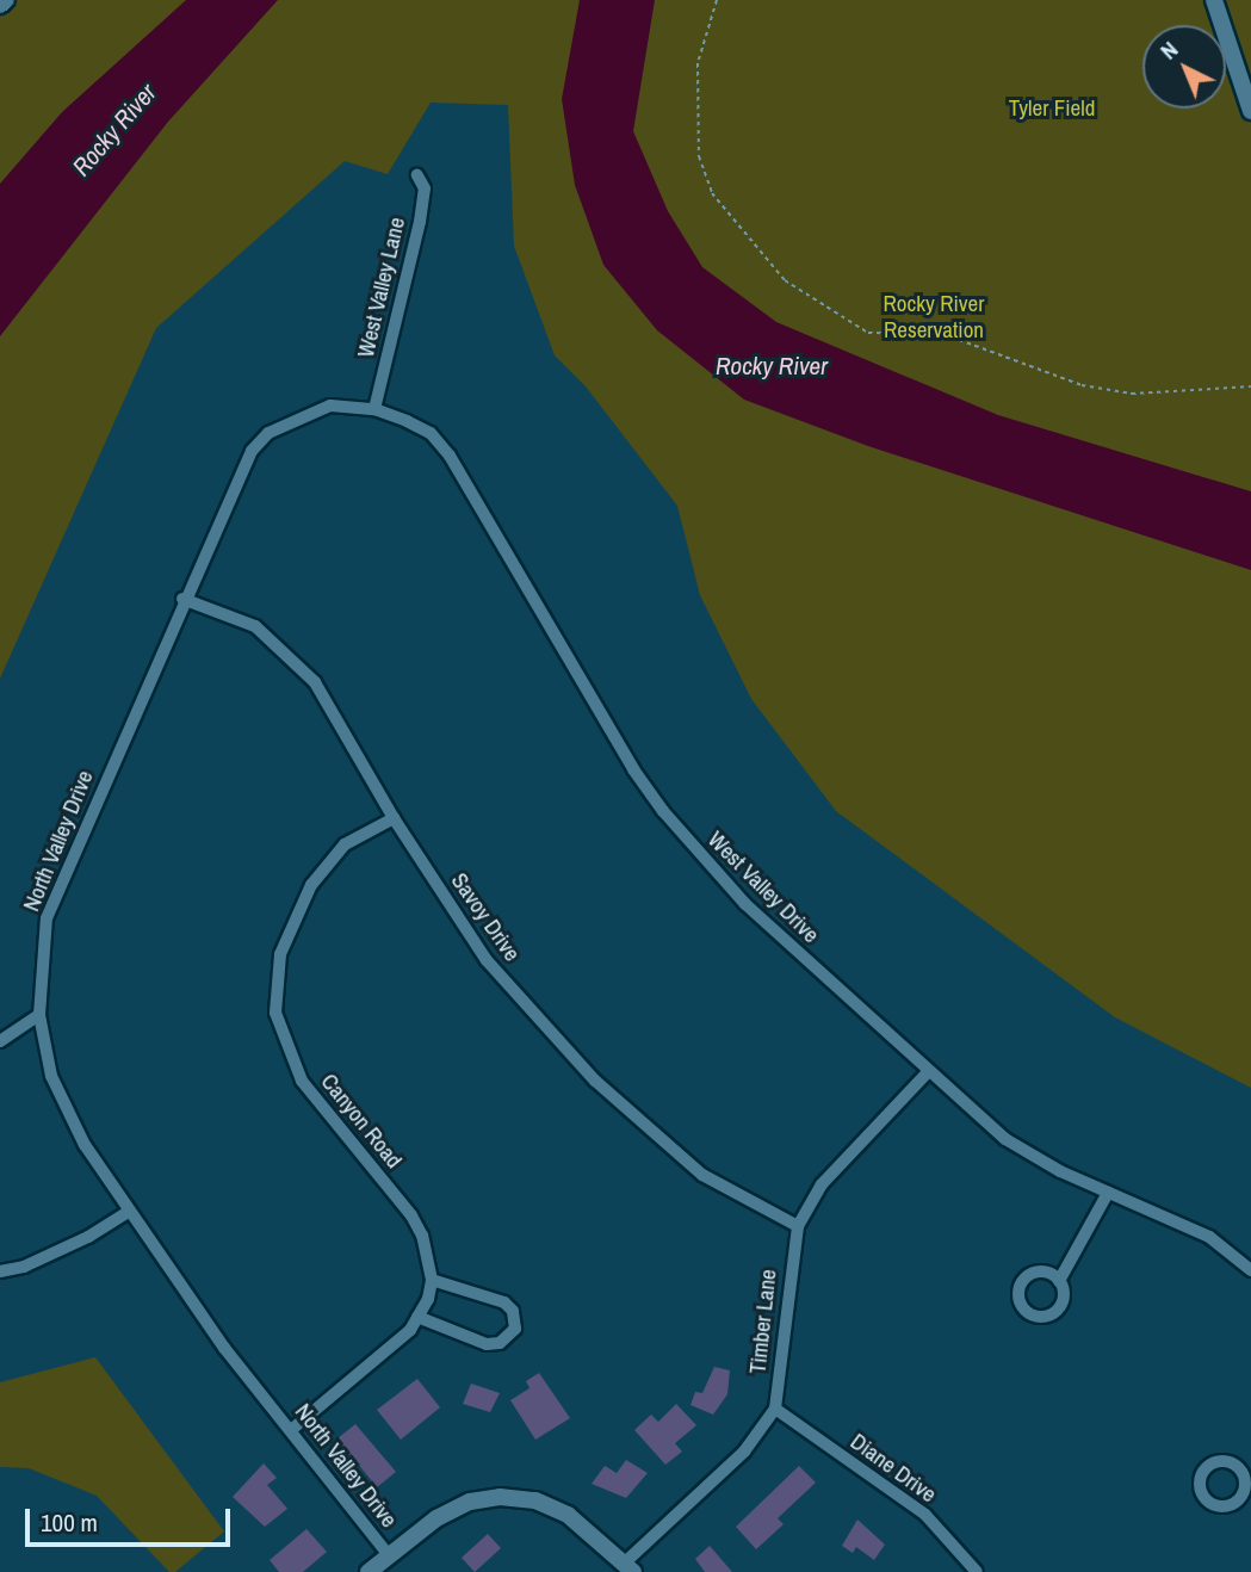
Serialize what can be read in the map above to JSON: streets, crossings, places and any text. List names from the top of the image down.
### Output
{
  "streets": {
    "street": [
      "West Valley Lane",
      "North Valley Drive",
      "West Valley Drive",
      "Savoy Drive",
      "Canyon Road",
      "Timber Lane",
      "Diane Drive"
    ]
  },
  "crossings": [
    ["West Valley Lane", "North Valley Drive"],
    ["West Valley Lane", "West Valley Drive"],
    ["North Valley Drive", "West Valley Drive"],
    ["North Valley Drive", "Savoy Drive"],
    ["West Valley Drive", "Timber Lane"],
    ["Savoy Drive", "Canyon Road"],
    ["Savoy Drive", "Timber Lane"],
    ["Timber Lane", "Diane Drive"]
  ],
  "water": ["Rocky River"],
  "parks": ["Tyler Field", "Rocky River Reservation"],
  "scale_bar": "100 m",
  "north": "top left"
}
